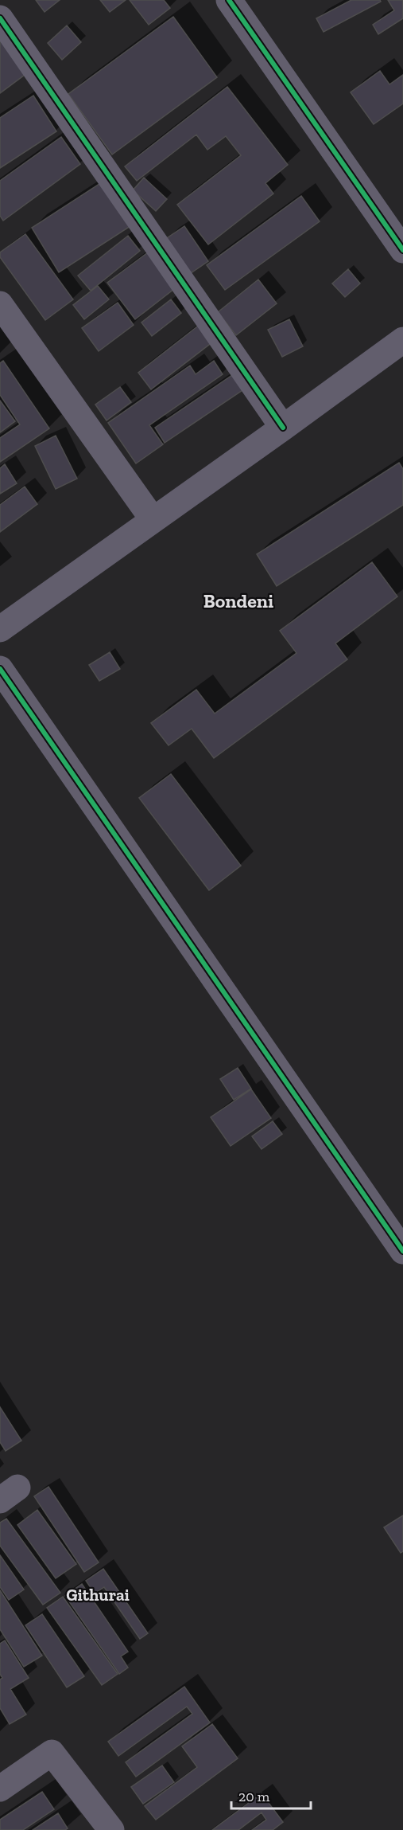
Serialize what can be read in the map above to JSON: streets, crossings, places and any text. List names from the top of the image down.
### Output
{
  "districts": ["Bondeni", "Githurai"],
  "scale_bar": "20 m"
}
